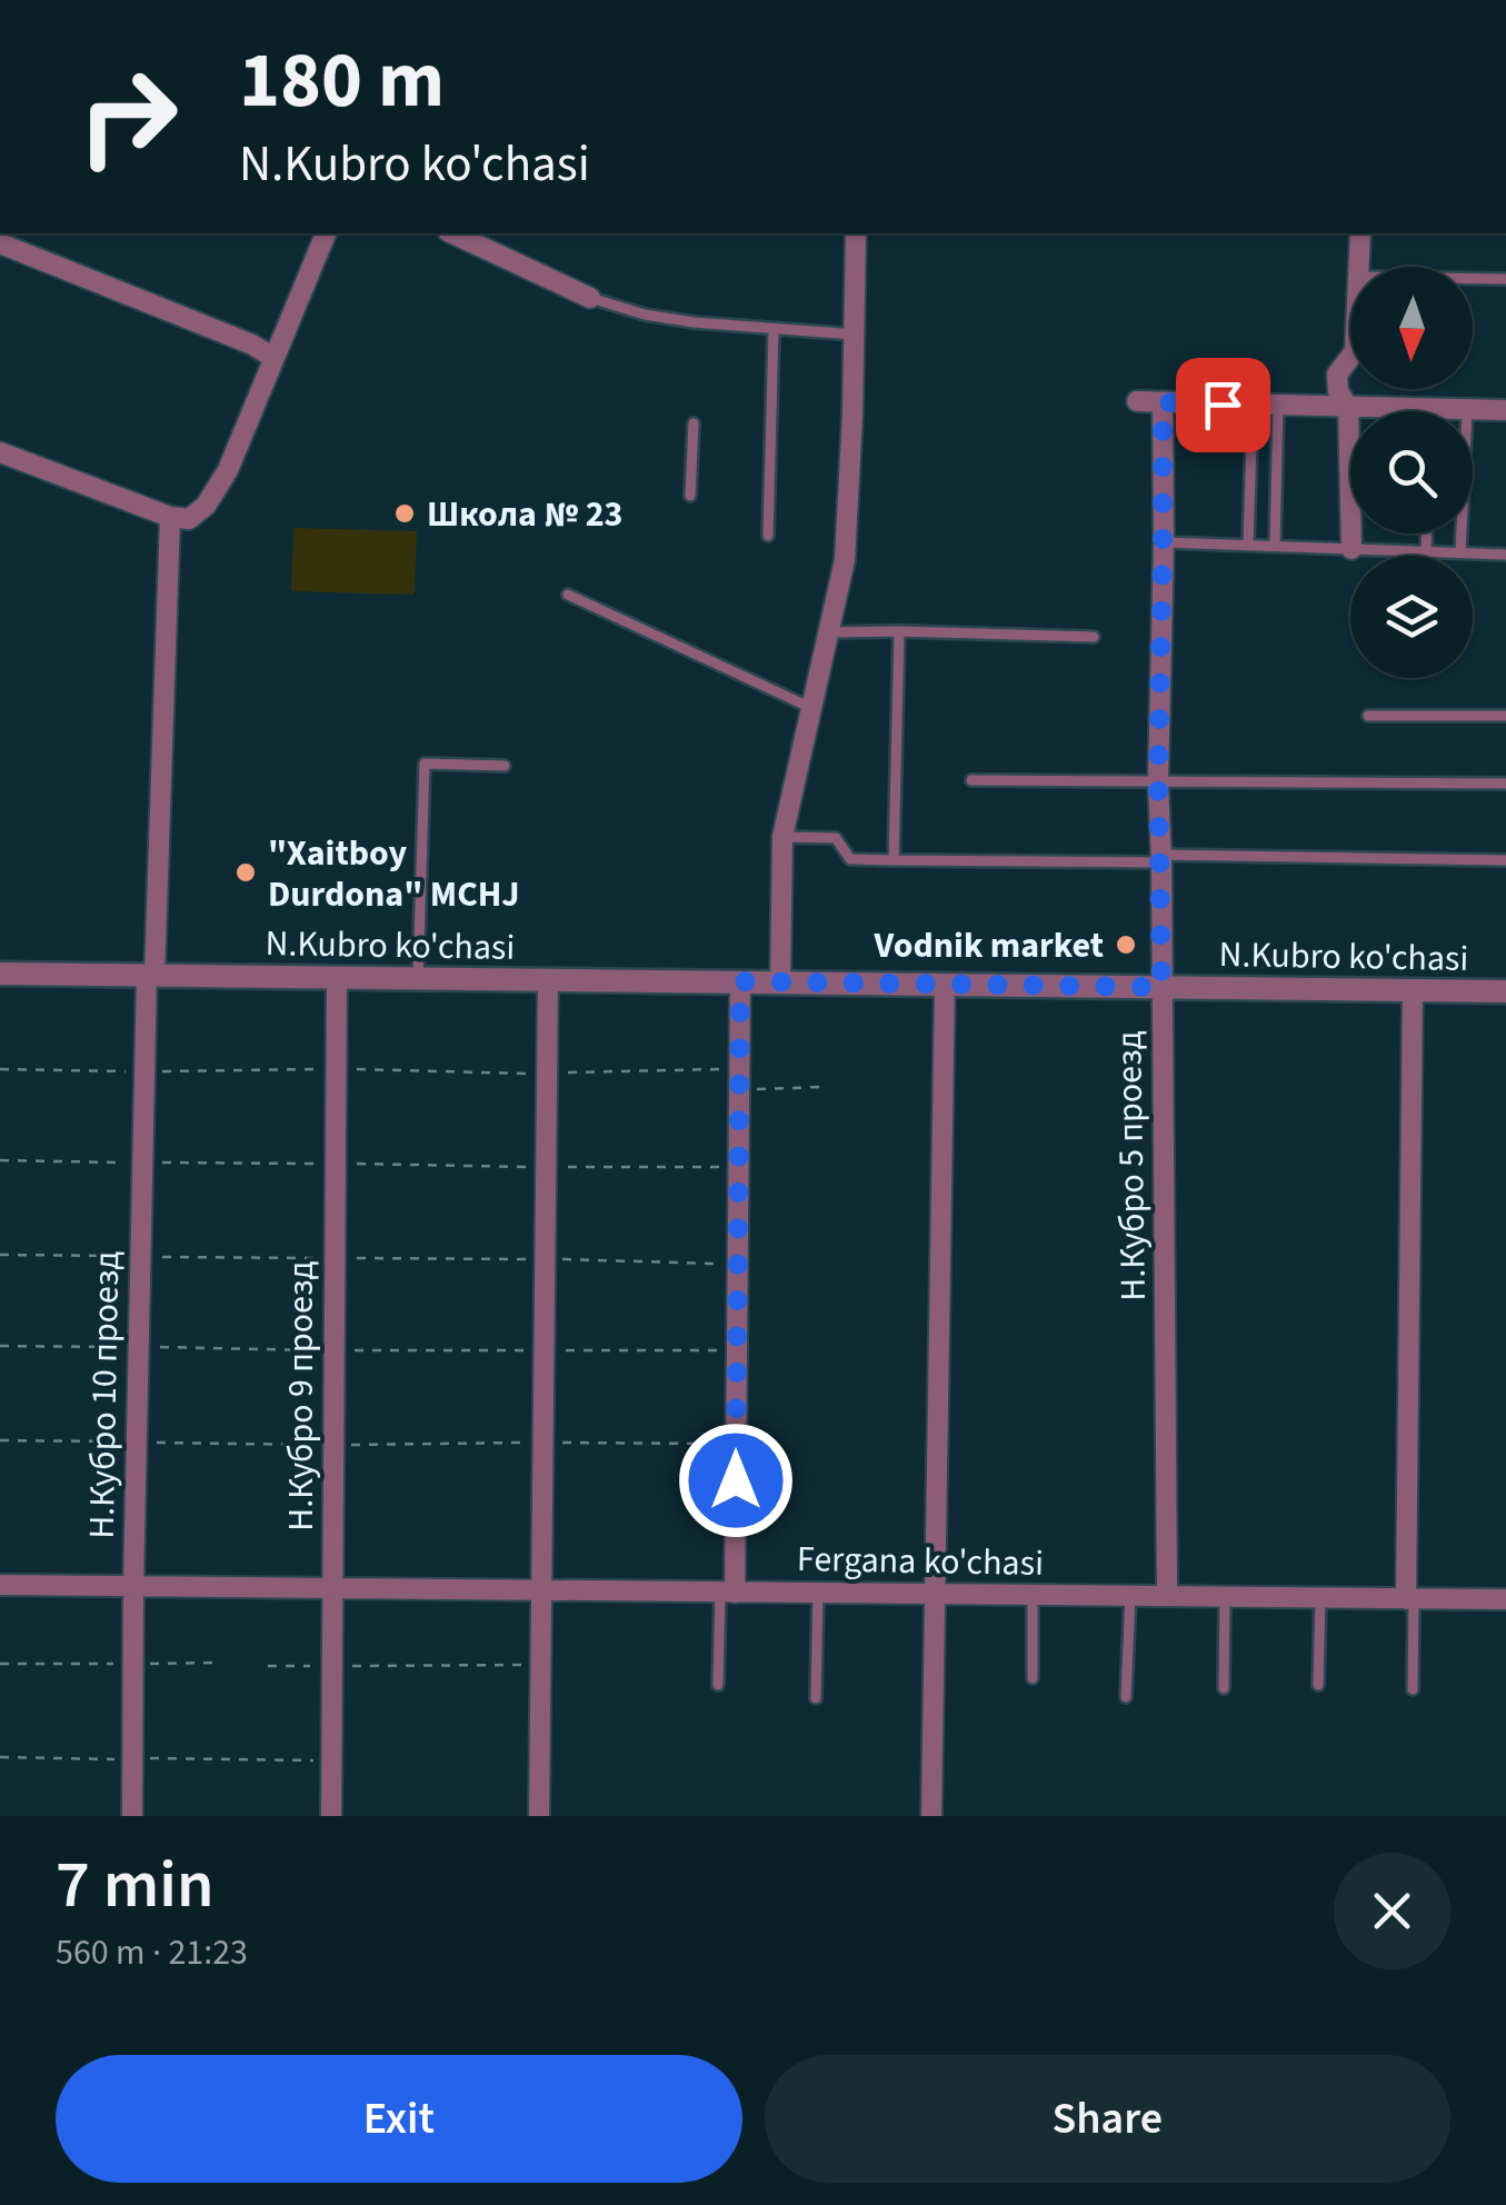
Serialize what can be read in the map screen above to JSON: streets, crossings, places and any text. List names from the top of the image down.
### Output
{
  "streets": {
    "street": [
      "N.Kubro ko'chasi",
      "Н.Кубро 5 проезд",
      "Н.Кубро 10 проезд",
      "Н.Кубро 9 проезд",
      "Fergana ko'chasi"
    ]
  },
  "crossings": [
    ["N.Kubro ko'chasi", "Н.Кубро 5 проезд"],
    ["N.Kubro ko'chasi", "Н.Кубро 10 проезд"],
    ["N.Kubro ko'chasi", "Н.Кубро 9 проезд"],
    ["Н.Кубро 5 проезд", "Fergana ko'chasi"],
    ["Н.Кубро 10 проезд", "Fergana ko'chasi"],
    ["Н.Кубро 9 проезд", "Fergana ko'chasi"]
  ],
  "places": ["Школа № 23", "\"Xaitboy Durdona\" MCHJ", "Vodnik market"],
  "north": "bottom",
  "page": {
    "turn": ["180 m", "N.Kubro ko'chasi"],
    "heading": ["7 min", "560 m · 21:23"],
    "buttons": ["Exit", "Share"]
  }
}
